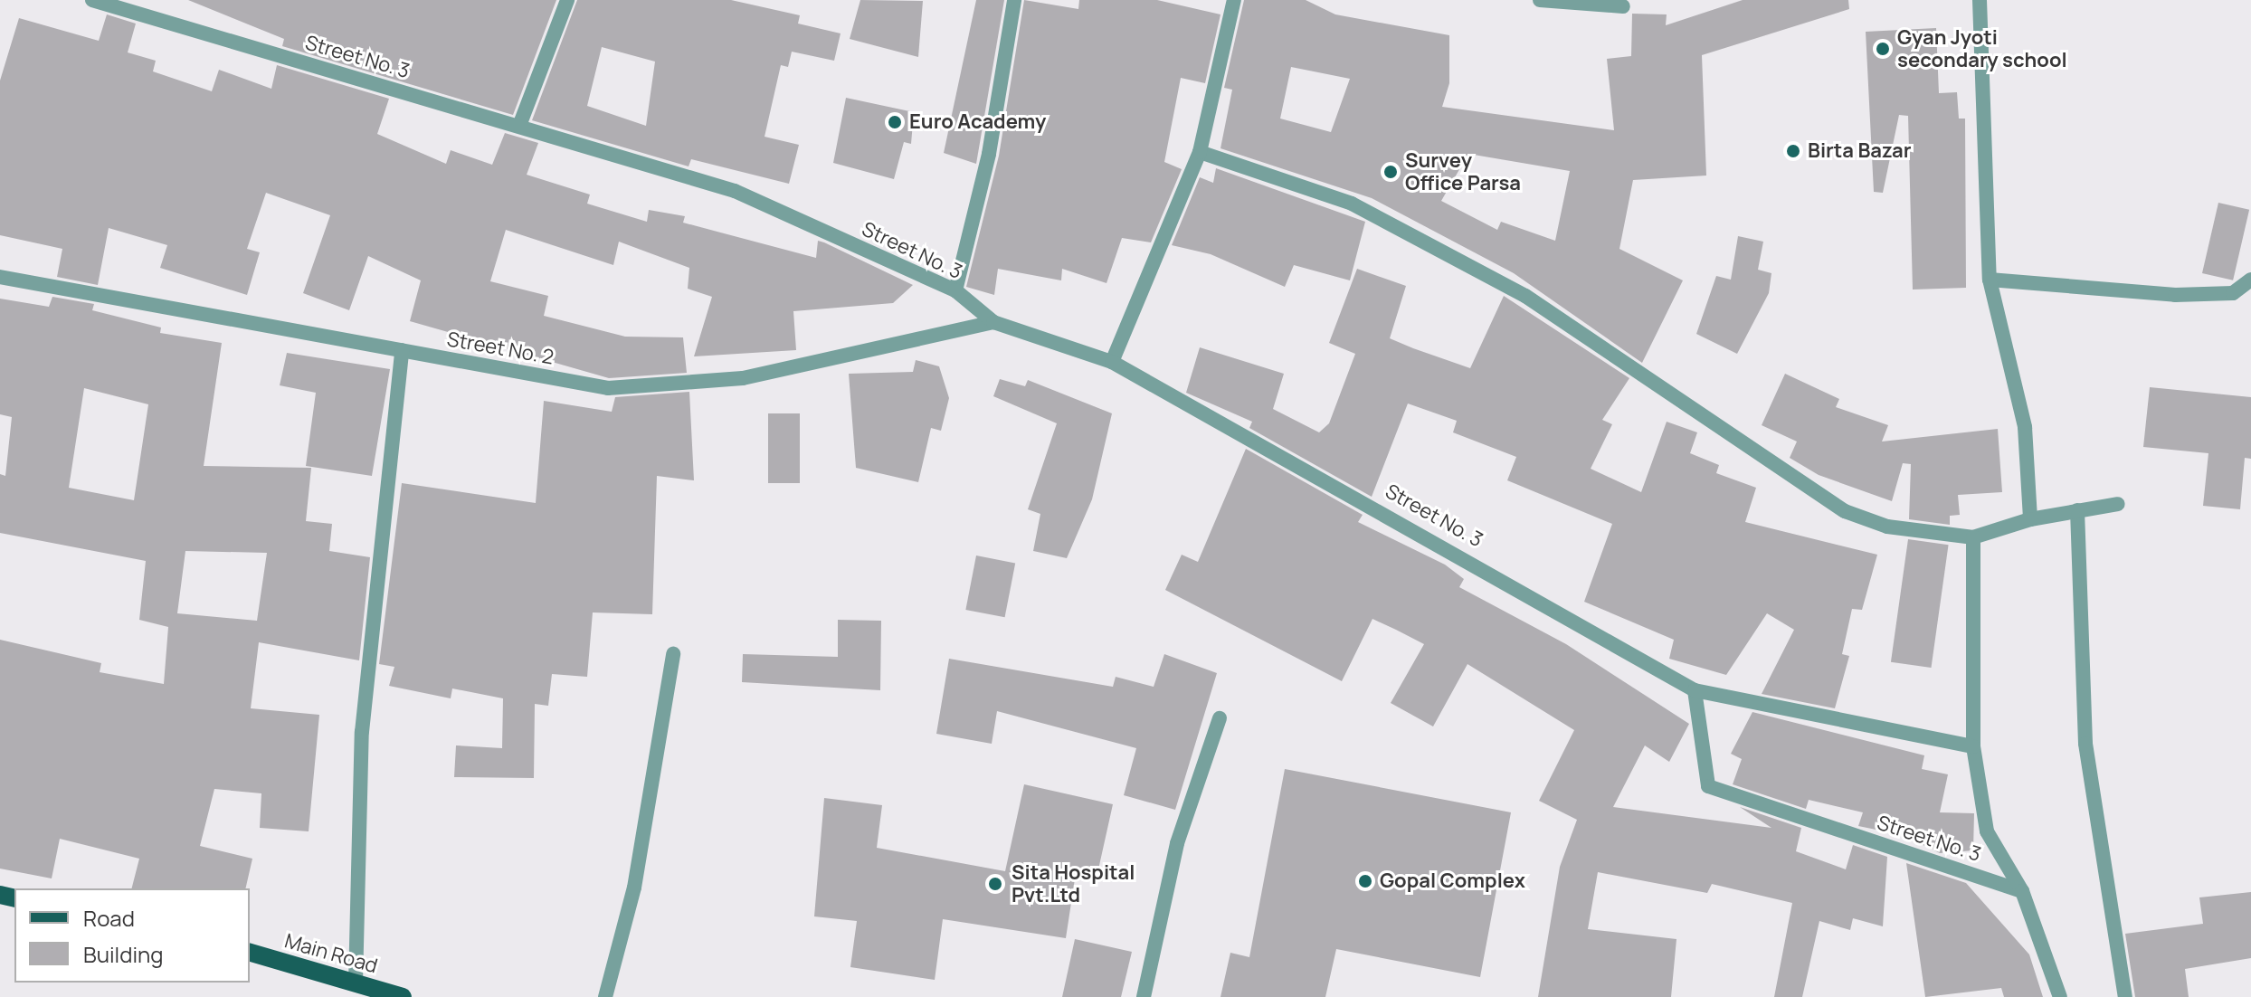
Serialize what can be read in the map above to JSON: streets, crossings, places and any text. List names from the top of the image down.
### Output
{
  "streets": {
    "main road": ["Main Road"],
    "street": ["Street No. 3", "Street No. 2"]
  },
  "crossings": [
    ["Street No. 3", "Street No. 2"]
  ],
  "places": [
    "Gyan Jyoti secondary school",
    "Euro Academy",
    "Birta Bazar",
    "Survey Office Parsa",
    "Gopal Complex",
    "Sita Hospital Pvt.Ltd"
  ],
  "legend": ["Road", "Building"]
}
